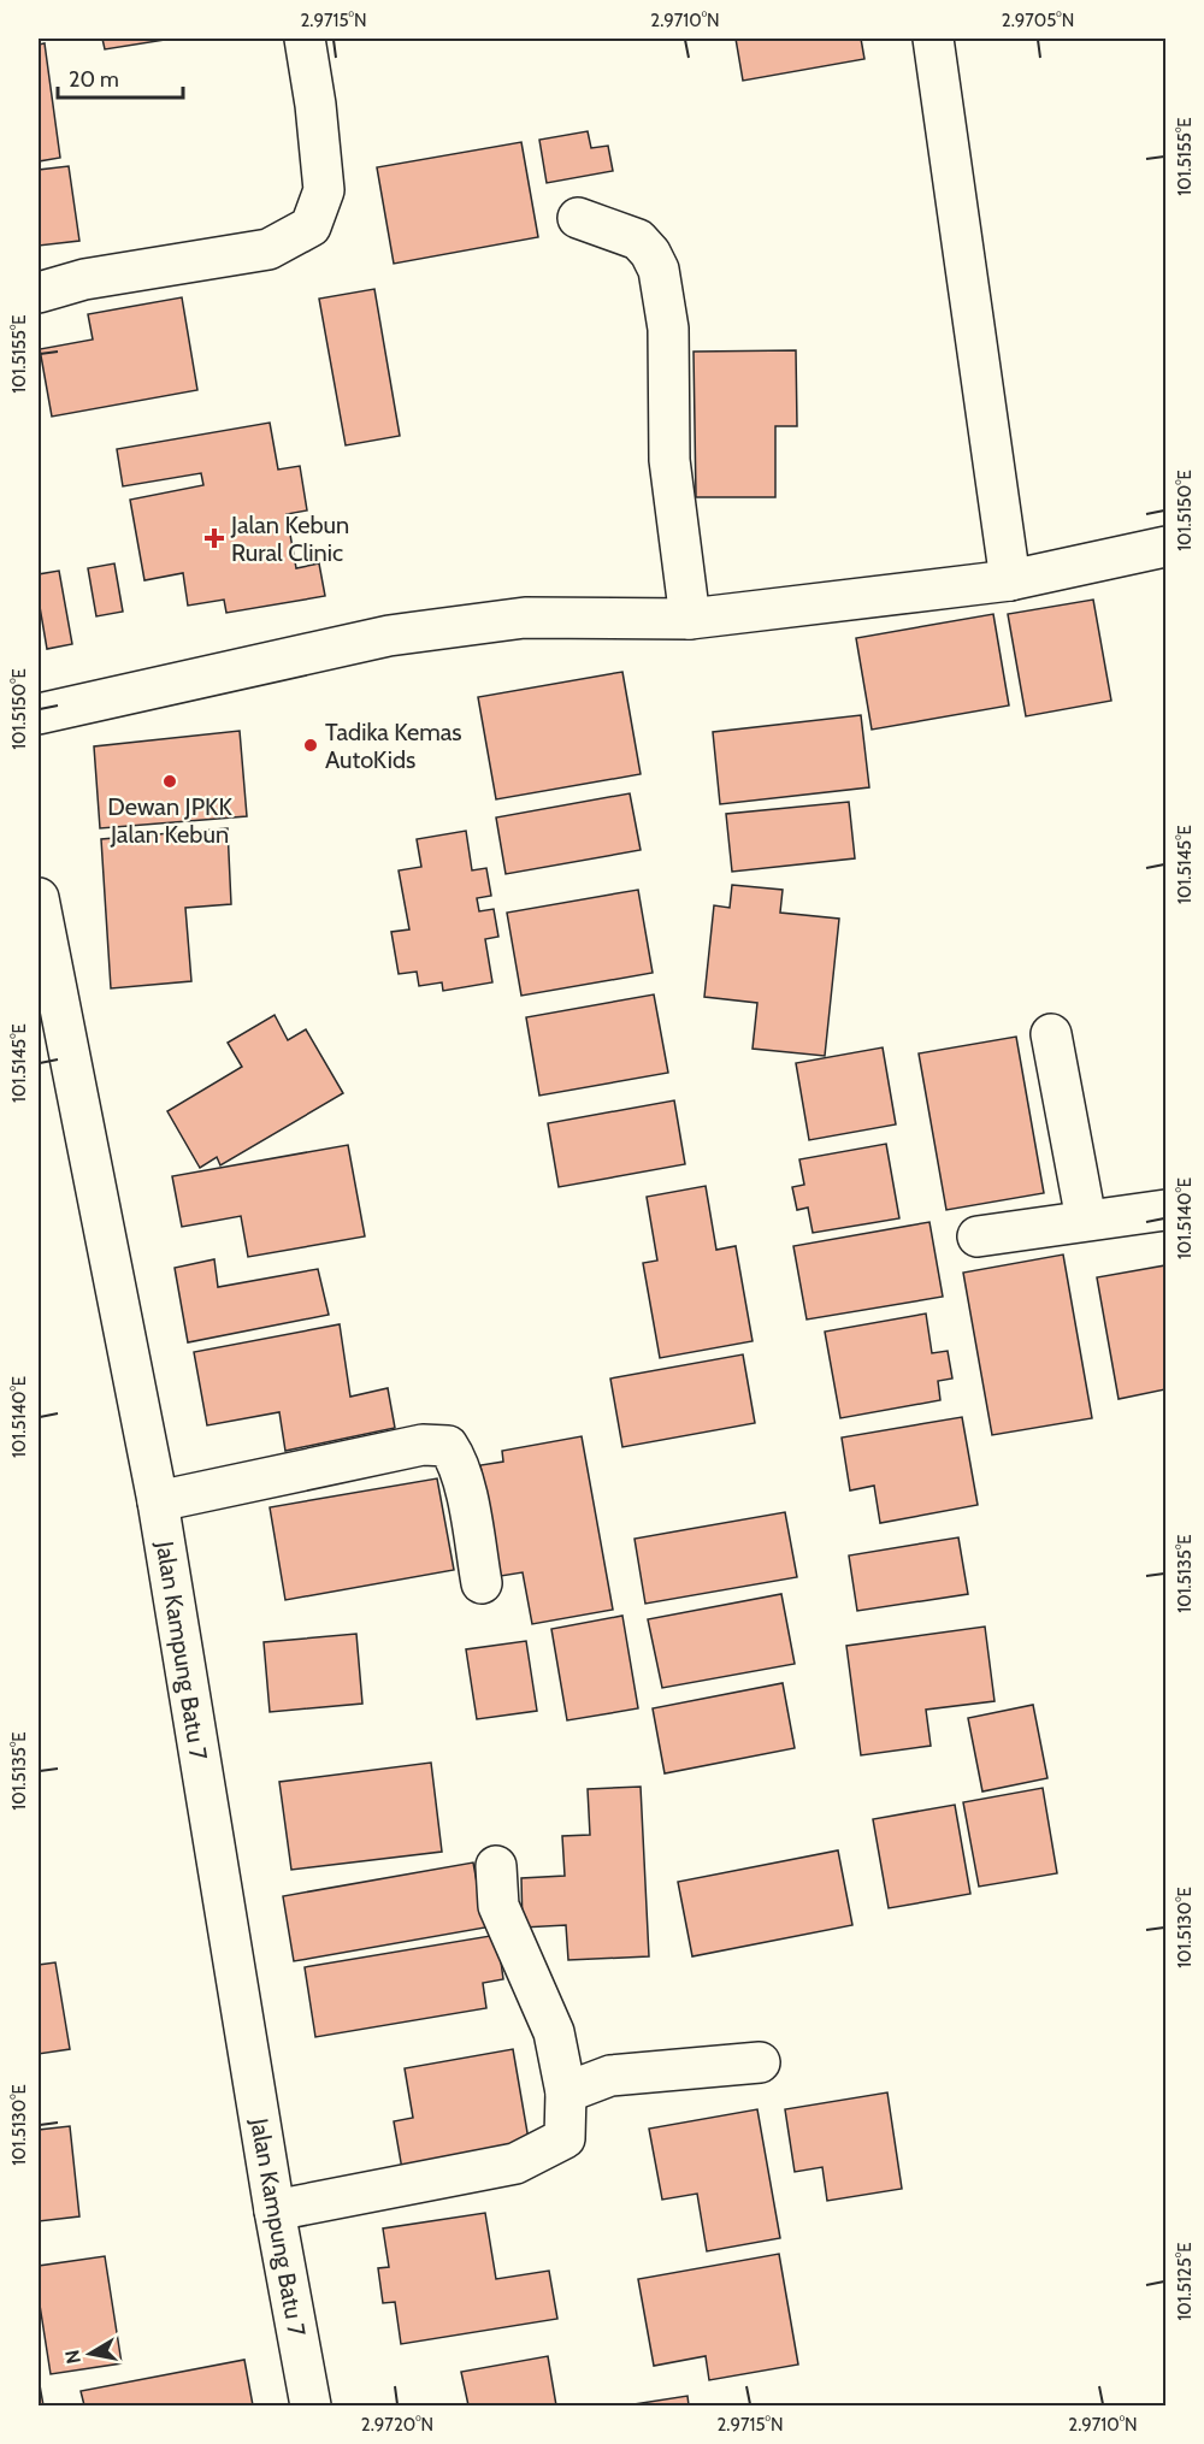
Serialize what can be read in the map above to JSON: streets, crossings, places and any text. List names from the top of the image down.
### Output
{
  "streets": {
    "street": ["Jalan Kampung Batu 7"]
  },
  "places": {
    "health": ["Jalan Kebun Rural Clinic"],
    "other": ["Tadika Kemas AutoKids", "Dewan JPKK Jalan Kebun"]
  },
  "scale_bar": "20 m",
  "north": "left",
  "coordinates": [
    "2.9715°N",
    "2.9710°N",
    "2.9705°N",
    "101.5155°E",
    "101.5150°E",
    "101.5145°E",
    "101.5140°E",
    "101.5135°E",
    "101.5130°E",
    "101.5125°E",
    "2.9720°N"
  ]
}
